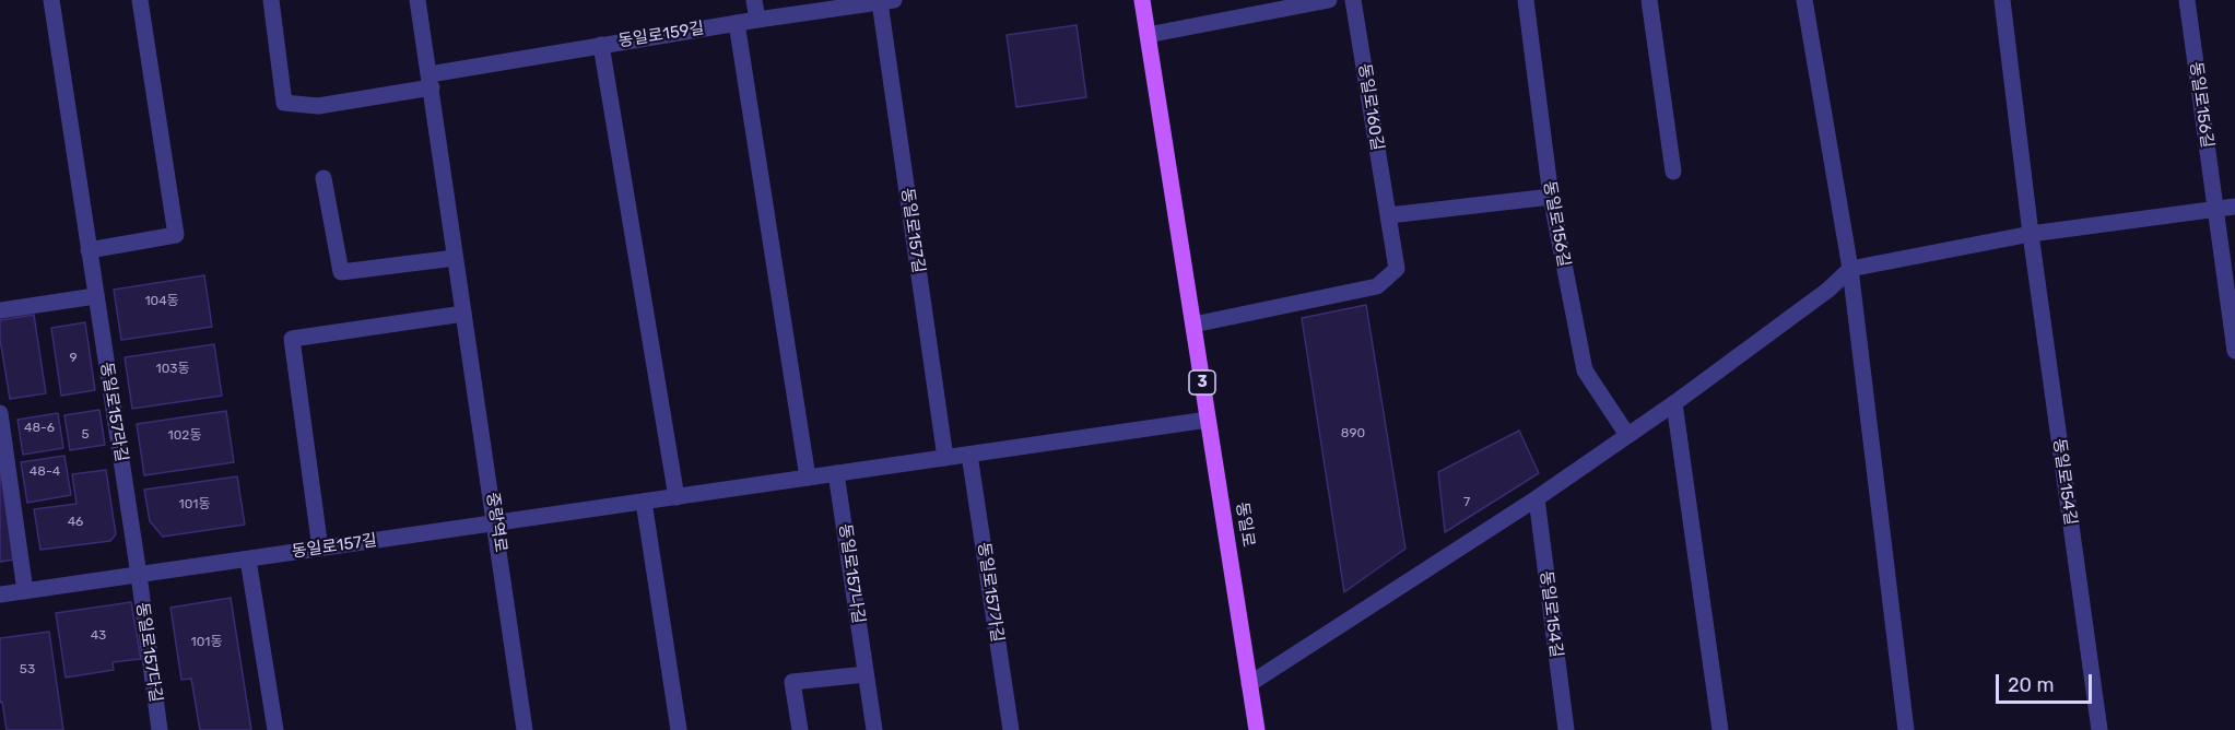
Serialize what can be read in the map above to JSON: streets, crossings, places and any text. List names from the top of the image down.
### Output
{
  "streets": {
    "main road": ["3", "동일로"],
    "street": [
      "동일로159길",
      "동일로156길",
      "동일로160길",
      "동일로157길",
      "동일로157라길",
      "동일로154길",
      "중랑역로",
      "동일로157나길",
      "동일로157가길",
      "동일로157다길"
    ]
  },
  "crossings": [
    ["동일로159길", "동일로157길"],
    ["동일로159길", "중랑역로"],
    ["동일로160길", "동일로"],
    ["동일로157길", "동일로157라길"],
    ["동일로157길", "중랑역로"],
    ["동일로157길", "동일로"],
    ["동일로157길", "동일로157나길"],
    ["동일로157길", "동일로157가길"],
    ["동일로157길", "동일로157다길"],
    ["동일로157라길", "동일로157다길"]
  ],
  "house_numbers": [
    "104동",
    "9",
    "103동",
    "48-6",
    "890",
    "5",
    "102동",
    "48-4",
    "7",
    "101동",
    "46",
    "43",
    "101동",
    "53"
  ],
  "scale_bar": "20 m"
}
